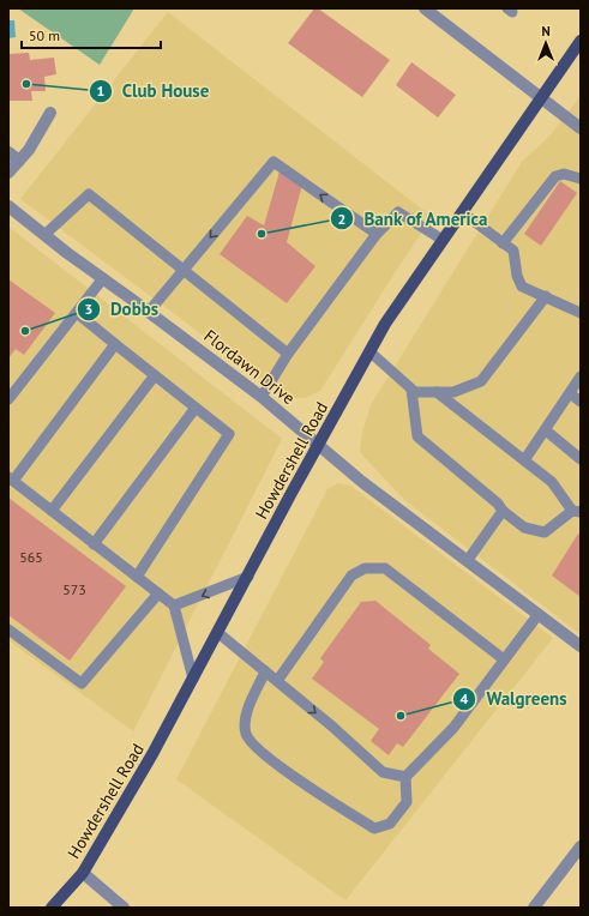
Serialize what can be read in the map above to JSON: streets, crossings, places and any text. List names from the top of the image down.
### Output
{
  "streets": {
    "main road": ["Howdershell Road"],
    "street": ["Flordawn Drive"]
  },
  "crossings": [
    ["Flordawn Drive", "Howdershell Road"]
  ],
  "places": [
    "Club House",
    "Bank of America",
    "Dobbs",
    "Walgreens"
  ],
  "house_numbers": ["565", "573"],
  "scale_bar": "50 m",
  "north": "top"
}
